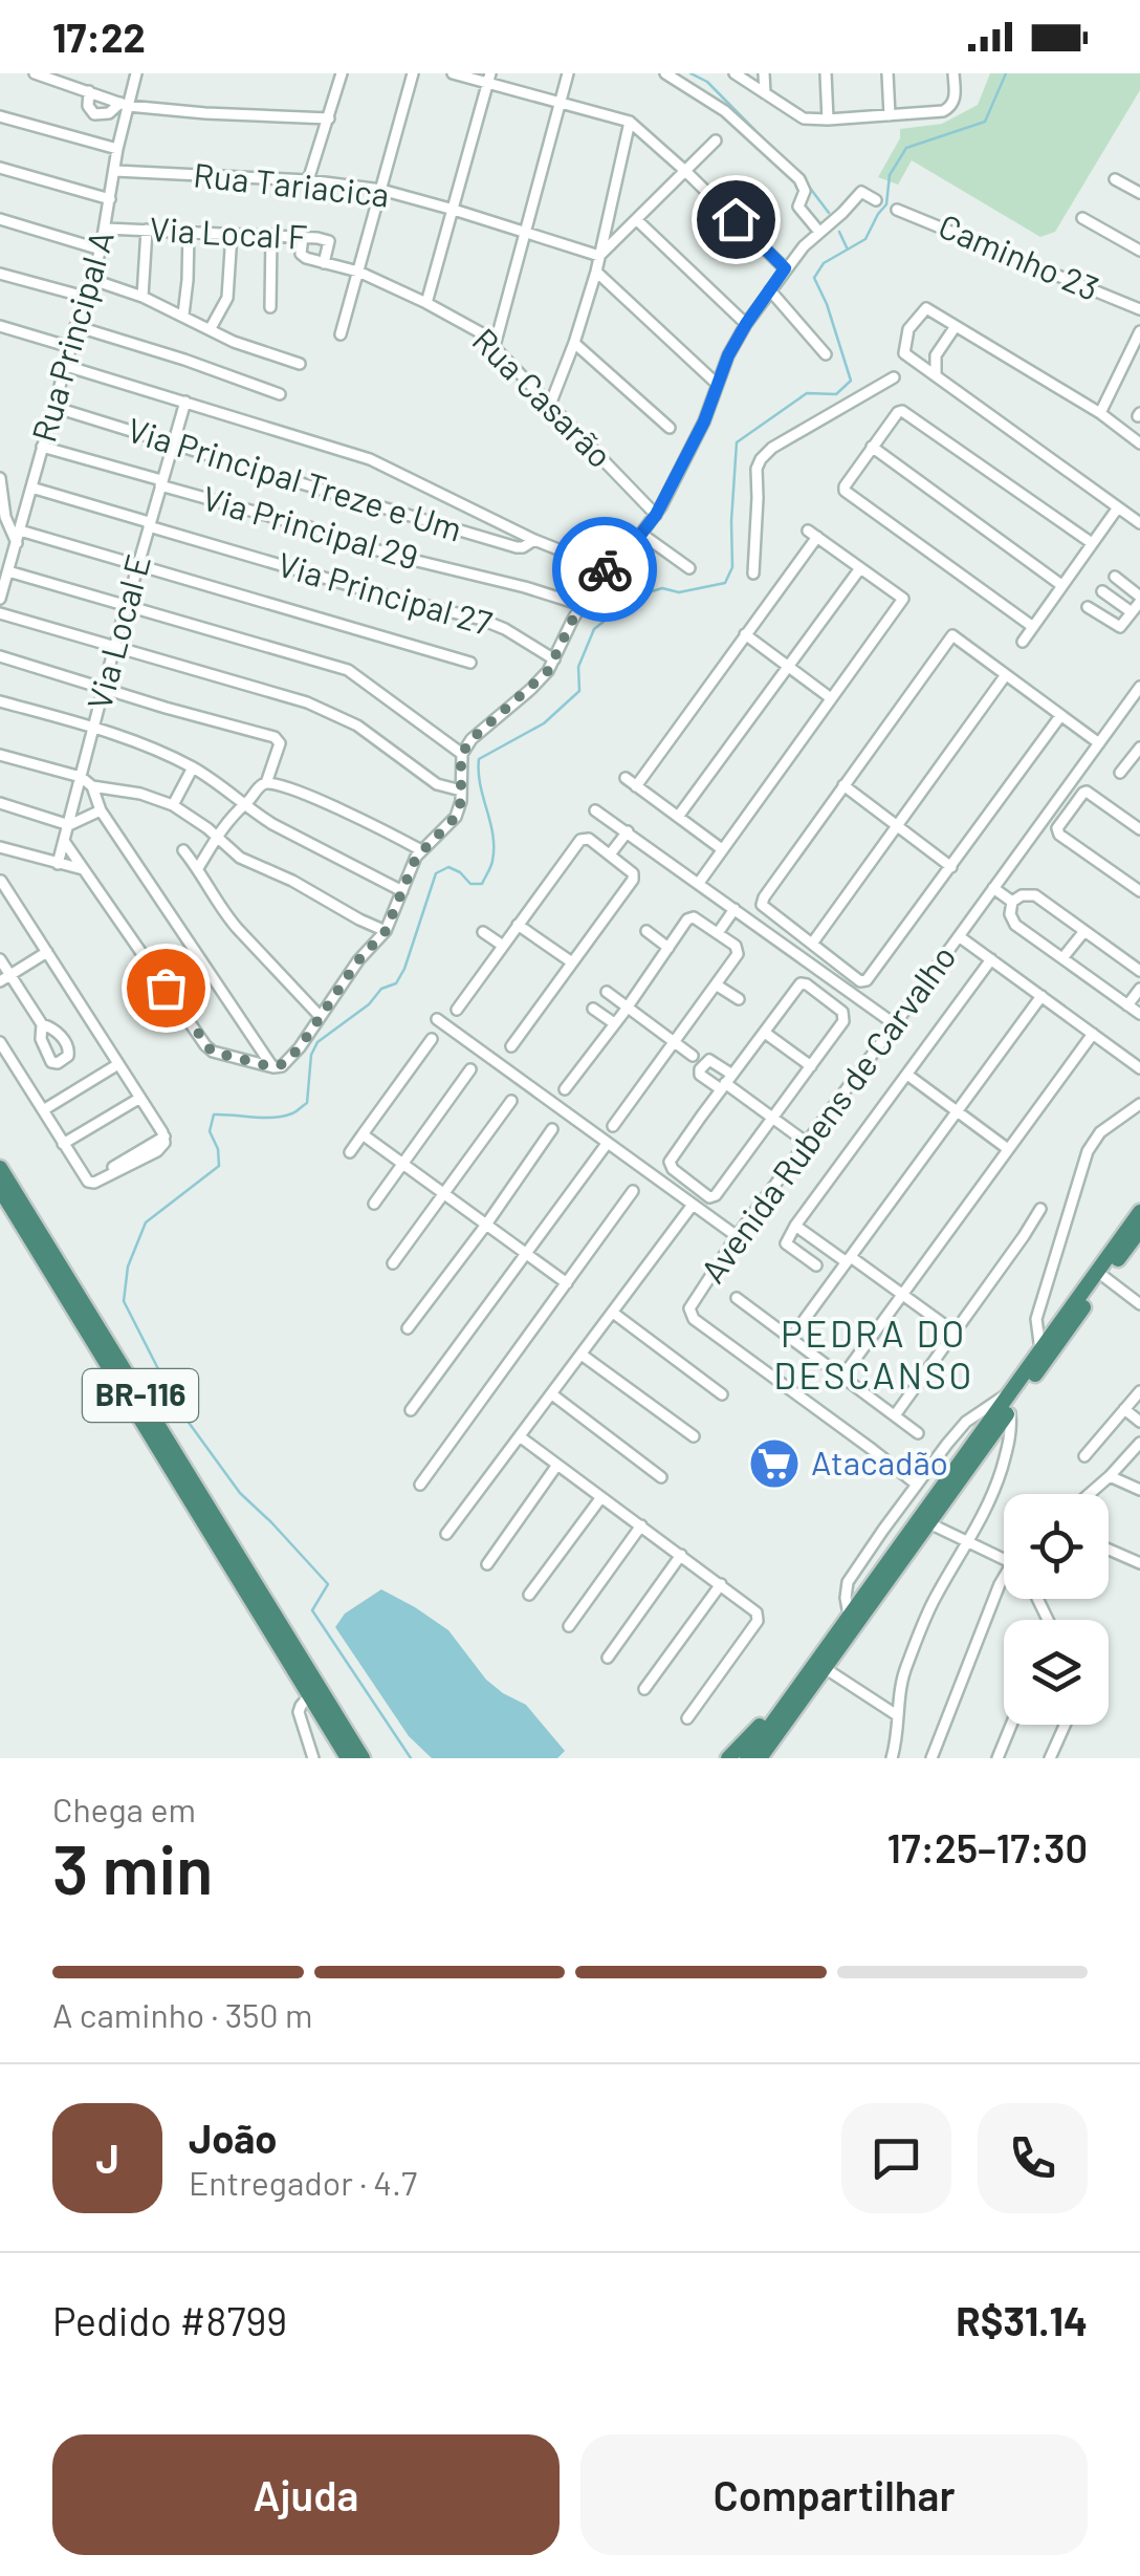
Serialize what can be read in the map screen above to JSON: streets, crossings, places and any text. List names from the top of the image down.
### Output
{
  "streets": {
    "highway": ["BR-116"],
    "street": [
      "Rua Tariacica",
      "Via Local F",
      "Caminho 23",
      "Rua Principal A",
      "Rua Casarão",
      "Via Principal Treze e Um",
      "Via Principal 29",
      "Via Principal 27",
      "Via Local E",
      "Avenida Rubens de Carvalho"
    ]
  },
  "crossings": [
    ["Rua Tariacica", "Rua Principal A"],
    ["Via Local F", "Rua Principal A"],
    ["Via Local F", "Rua Casarão"],
    ["Rua Principal A", "Via Principal Treze e Um"],
    ["Rua Principal A", "Via Principal 29"],
    ["Rua Principal A", "Via Principal 27"],
    ["Via Principal Treze e Um", "Via Local E"],
    ["Via Principal 29", "Via Local E"],
    ["Via Principal 27", "Via Local E"]
  ],
  "districts": ["PEDRA DO DESCANSO"],
  "places": {
    "supermarket": ["Atacadão"]
  },
  "page": {
    "status": "17:22",
    "heading": ["3 min", "Chega em", "17:25–17:30"],
    "panel": [
      "João",
      "Entregador · 4.7",
      "Pedido #8799",
      "R$31.14"
    ],
    "bar": "A caminho · 350 m",
    "round": "J",
    "buttons": ["Ajuda", "Compartilhar"]
  }
}
